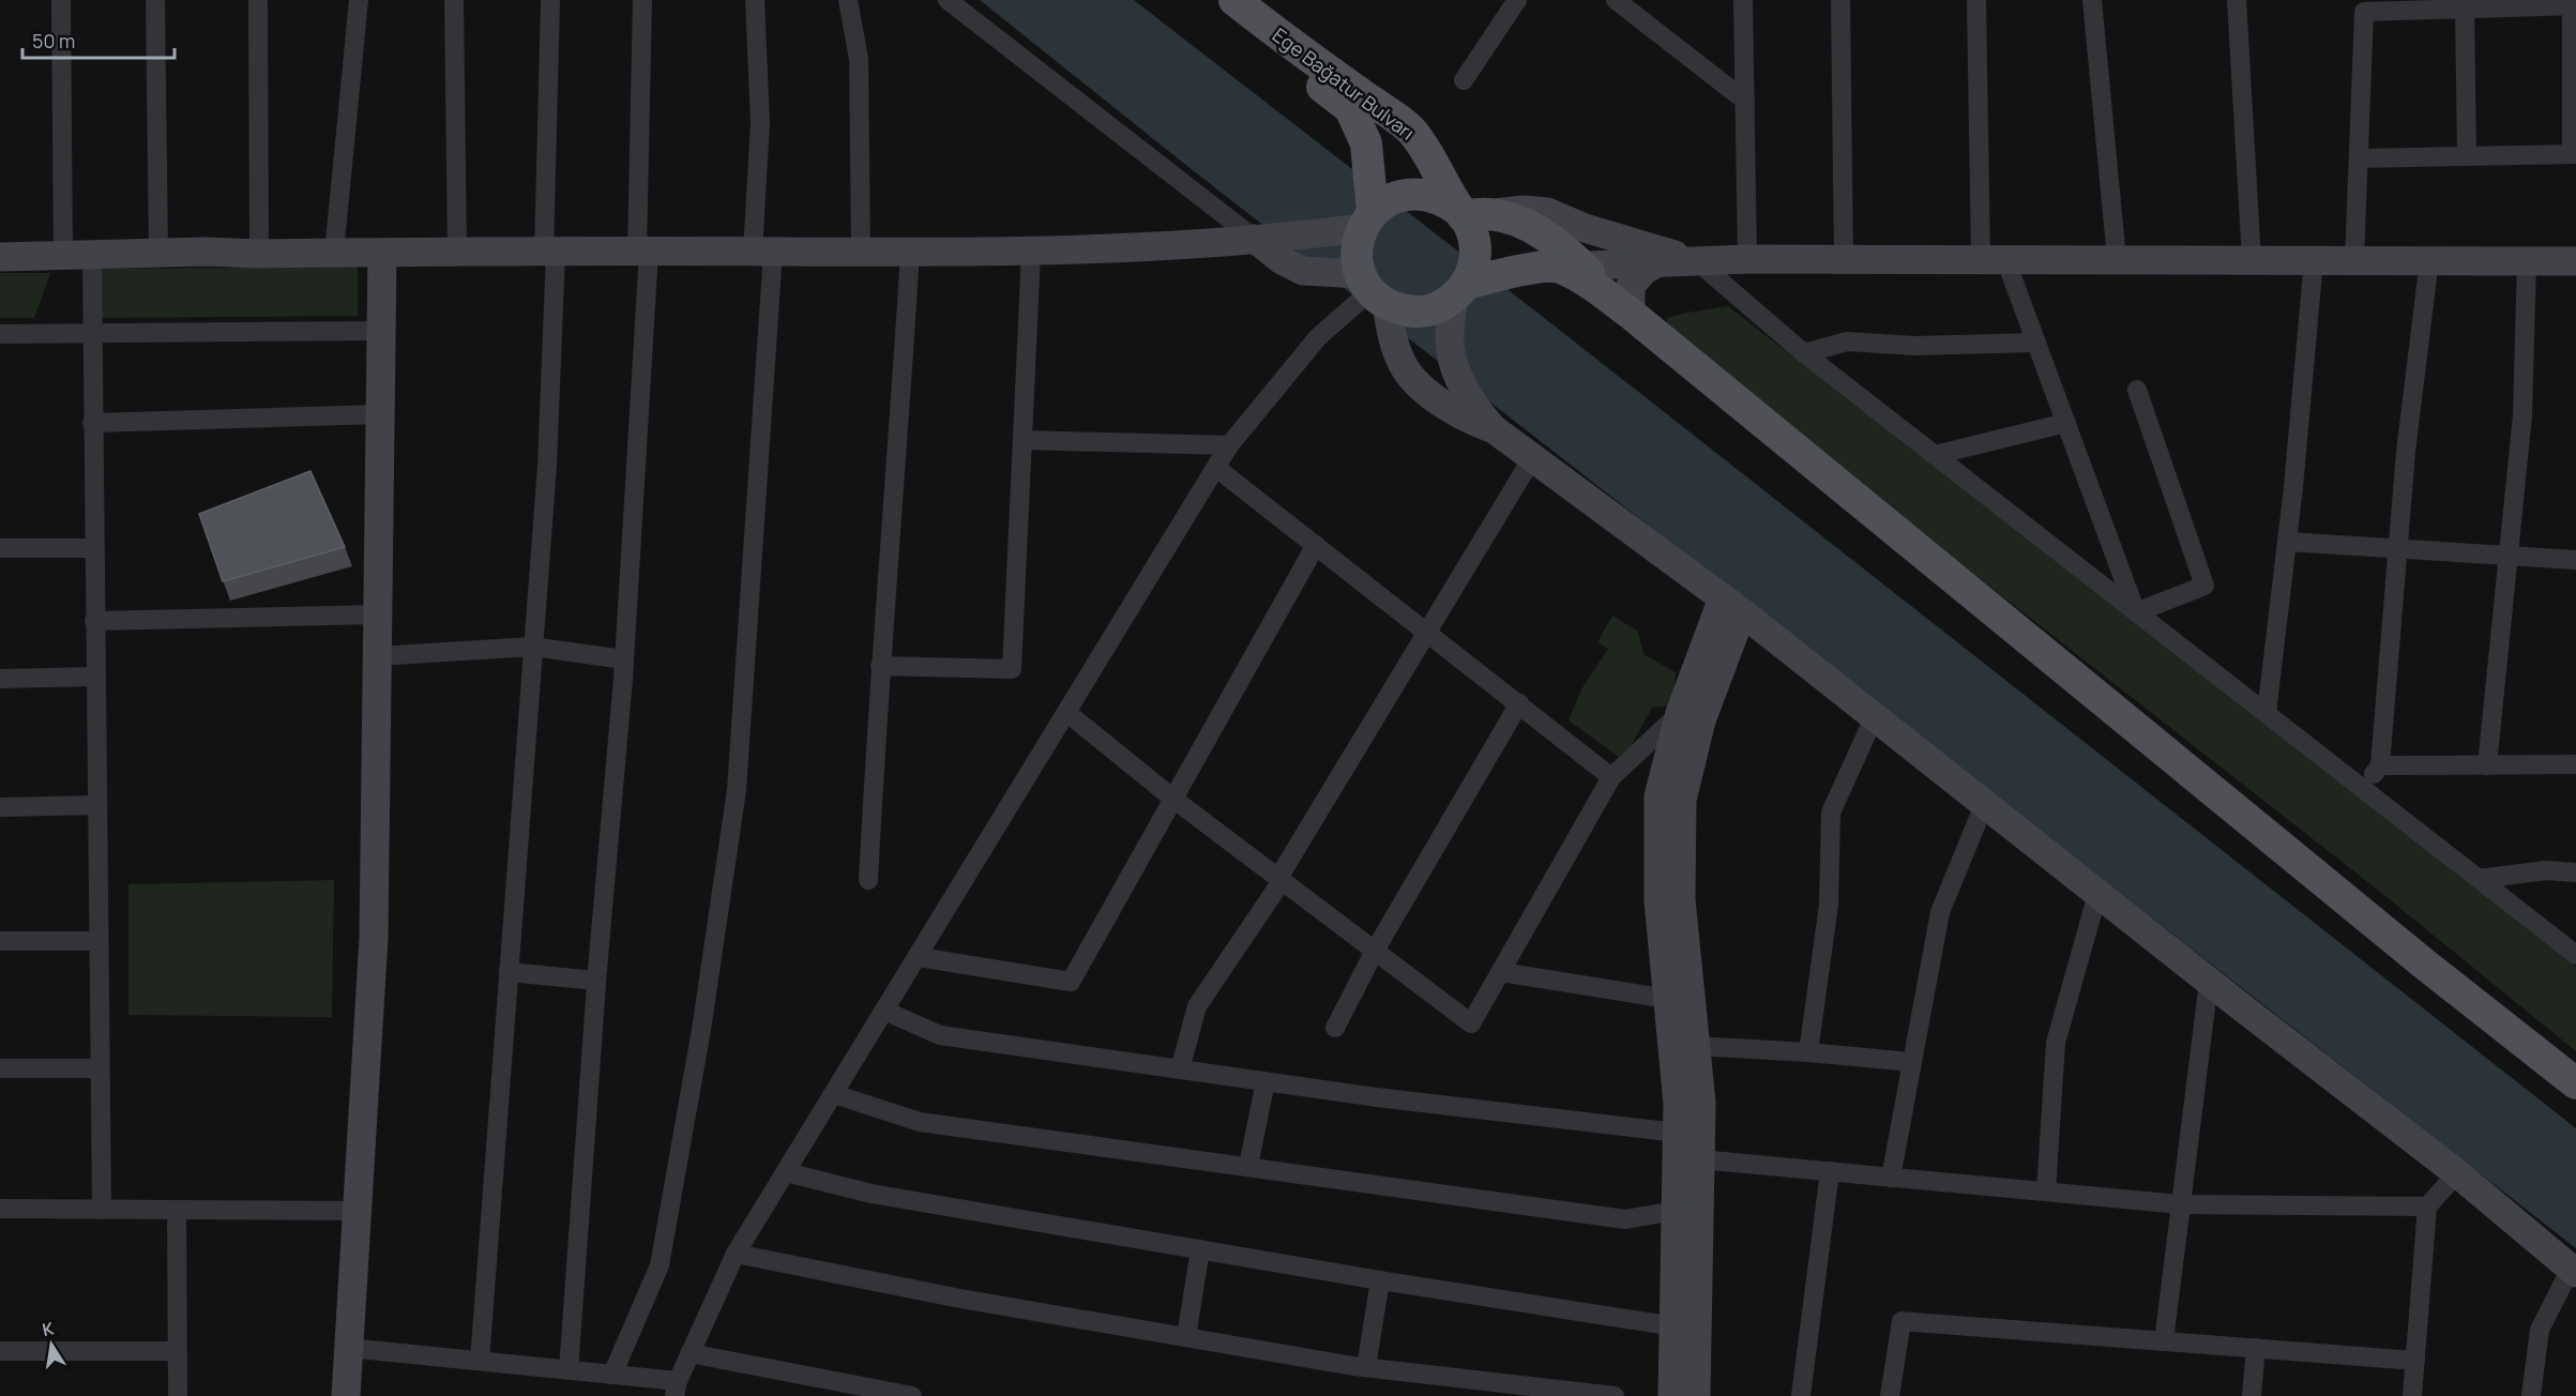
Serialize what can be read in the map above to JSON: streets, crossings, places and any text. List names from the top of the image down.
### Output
{
  "streets": {
    "main road": ["Ege Bağatur Bulvarı"]
  },
  "scale_bar": "50 m",
  "north": "top"
}
